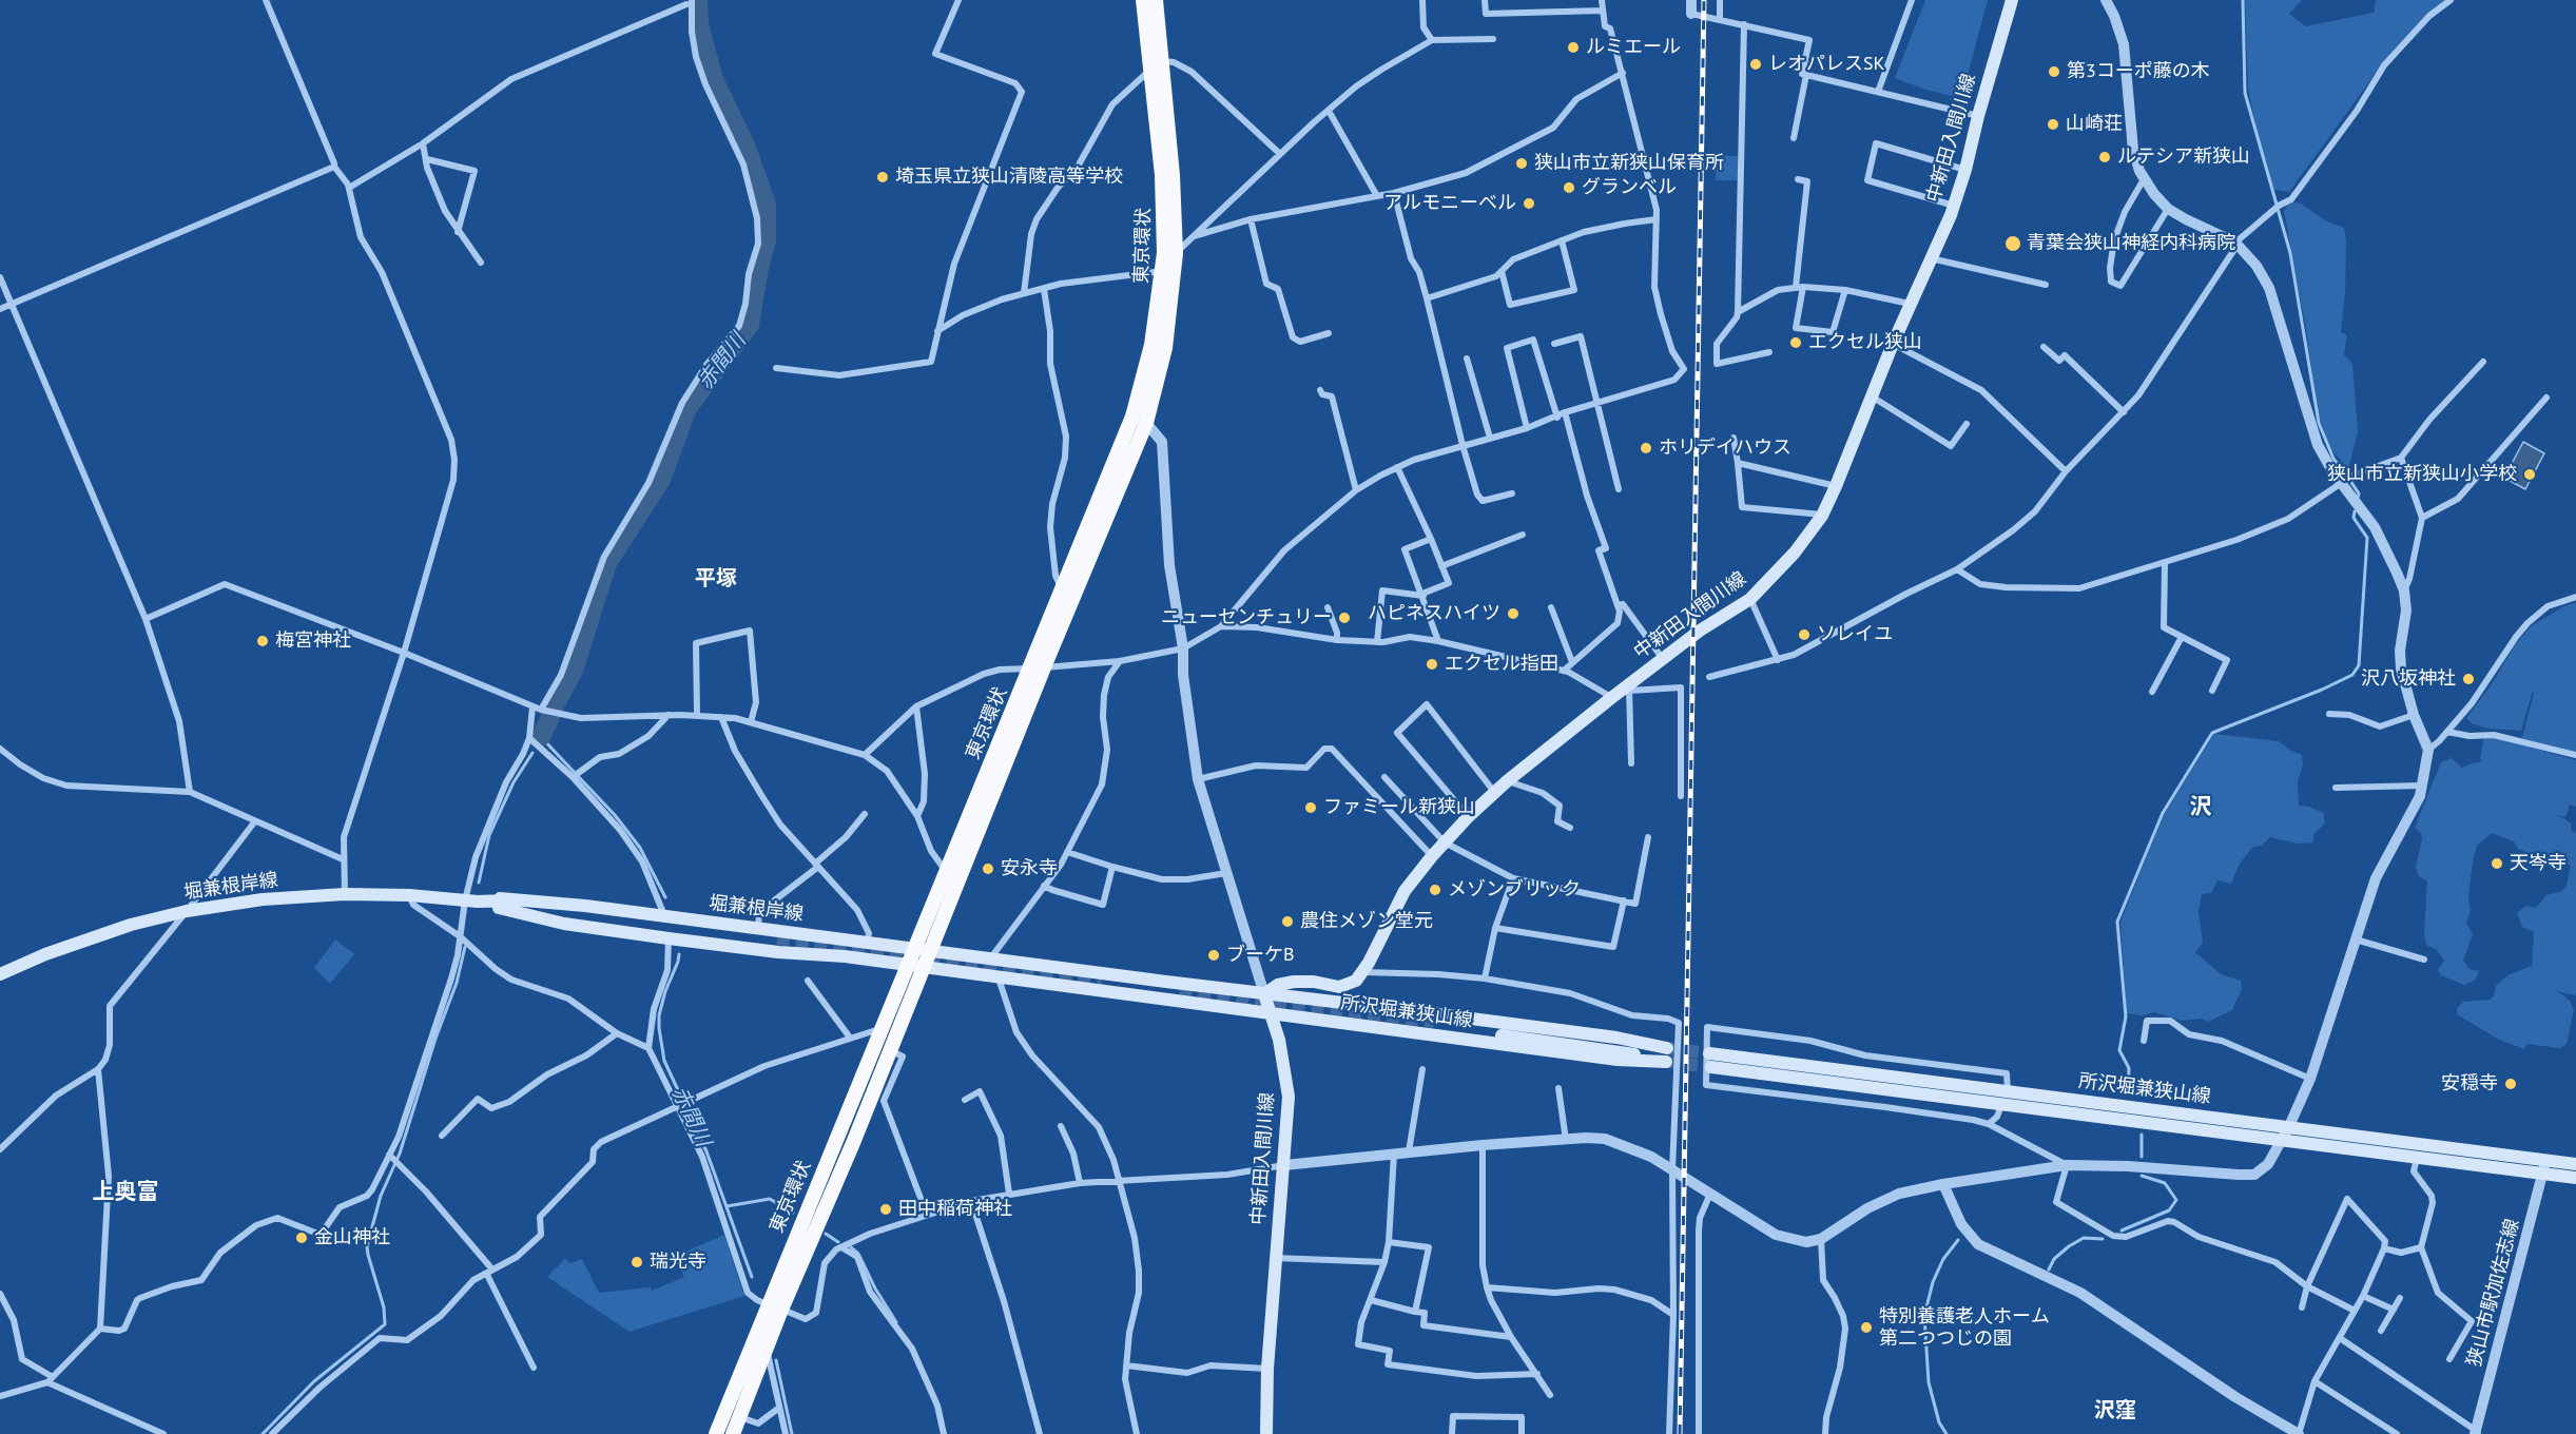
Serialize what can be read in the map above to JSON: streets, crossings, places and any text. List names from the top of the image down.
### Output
{
  "streets": {
    "highway": ["東京環状"],
    "main road": ["中新田入間川線", "堀兼根岸線", "所沢堀兼狭山線"],
    "street": ["狭山市駅加佐志線"]
  },
  "crossings": [
    ["中新田入間川線", "所沢堀兼狭山線"],
    ["東京環状", "堀兼根岸線"],
    ["東京環状", "所沢堀兼狭山線"],
    ["堀兼根岸線", "所沢堀兼狭山線"],
    ["所沢堀兼狭山線", "狭山市駅加佐志線"]
  ],
  "districts": [
    "平塚",
    "沢",
    "上奥富",
    "沢窪"
  ],
  "water": ["赤間川"],
  "places": [
    "ルミエール",
    "レオパレスSK",
    "第3コーポ藤の木",
    "山崎荘",
    "ルテシア新狭山",
    "狭山市立新狭山保育所",
    "埼玉県立狭山清陵高等学校",
    "グランベル",
    "アルモニーベル",
    "青葉会狭山神経内科病院",
    "エクセル狭山",
    "ホリデイハウス",
    "狭山市立新狭山小学校",
    "ハピネスハイツ",
    "ニューセンチュリー",
    "ソレイユ",
    "梅宮神社",
    "エクセル指田",
    "沢八坂神社",
    "ファミール新狭山",
    "天岑寺",
    "安永寺",
    "メゾンブリック",
    "農住メゾン堂元",
    "ブーケB",
    "安穏寺",
    "田中稲荷神社",
    "金山神社",
    "瑞光寺",
    "特別養護老人ホーム 第二つつじの園"
  ]
}
